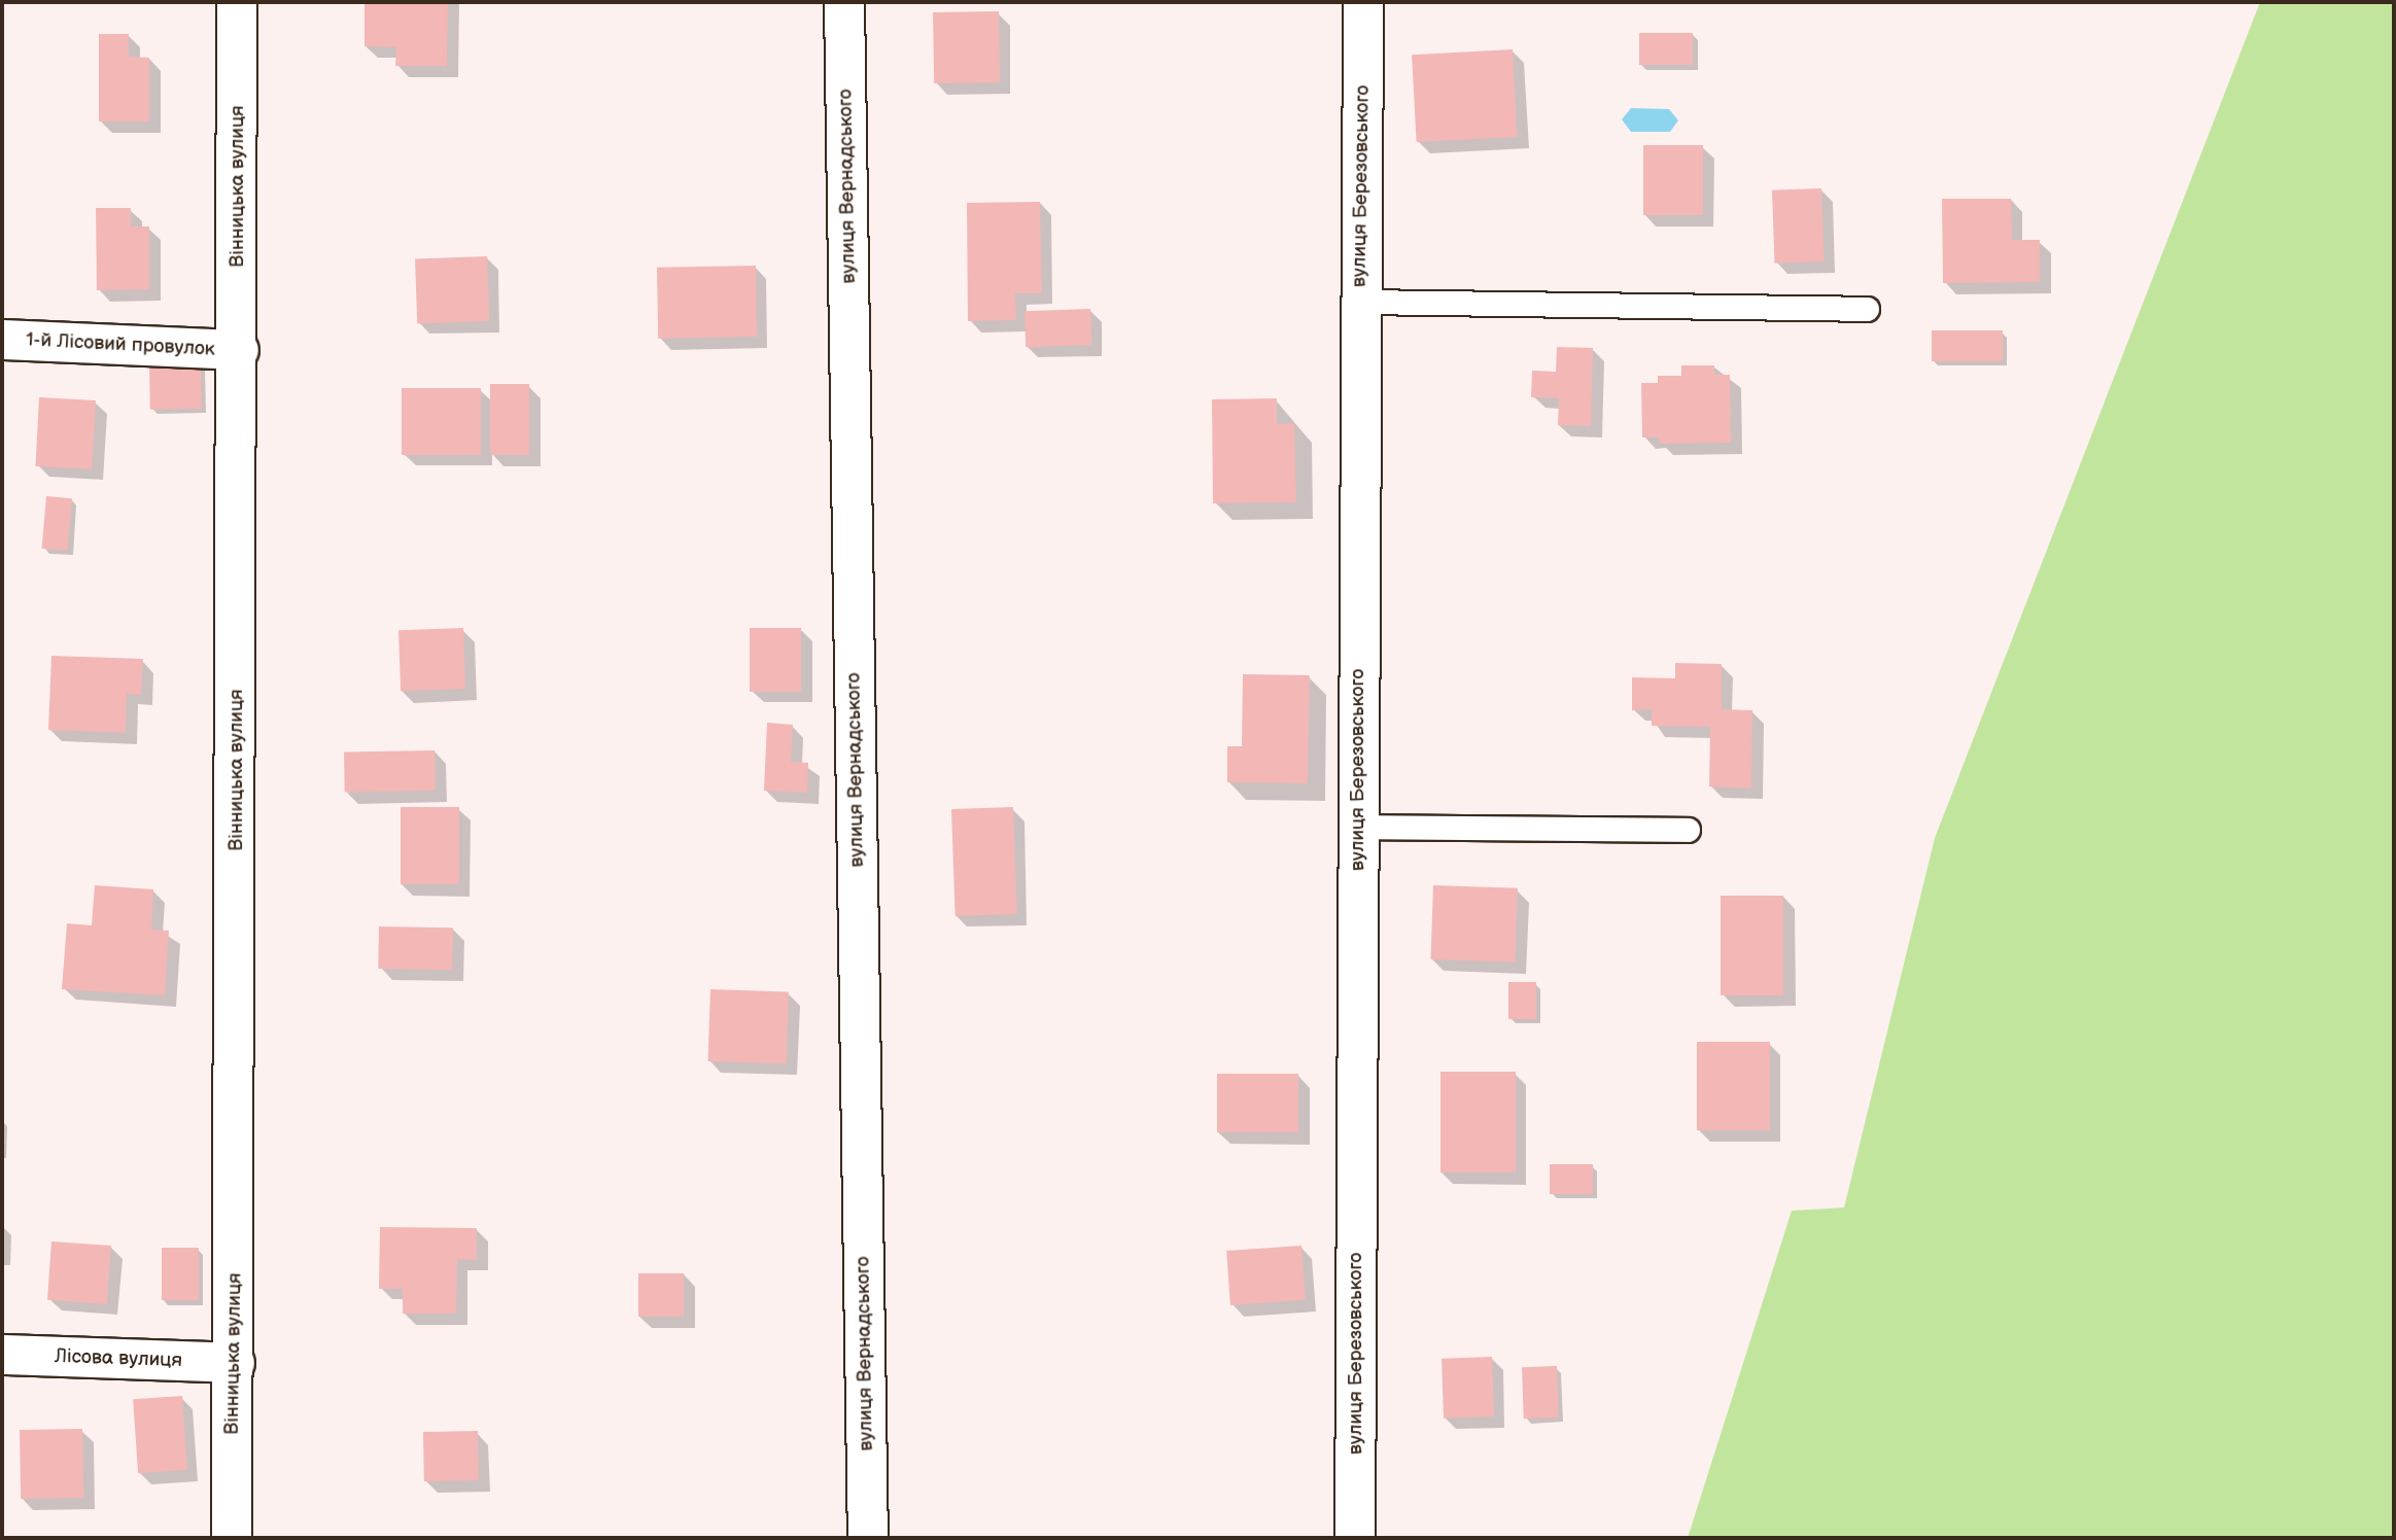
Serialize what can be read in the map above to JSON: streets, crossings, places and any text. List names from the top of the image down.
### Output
{
  "streets": {
    "street": [
      "Вінницька вулиця",
      "вулиця Вернадського",
      "вулиця Березовського",
      "1-й Лісовий провулок",
      "Лісова вулиця"
    ]
  },
  "crossings": [
    ["Вінницька вулиця", "1-й Лісовий провулок"],
    ["Вінницька вулиця", "Лісова вулиця"]
  ]
}
